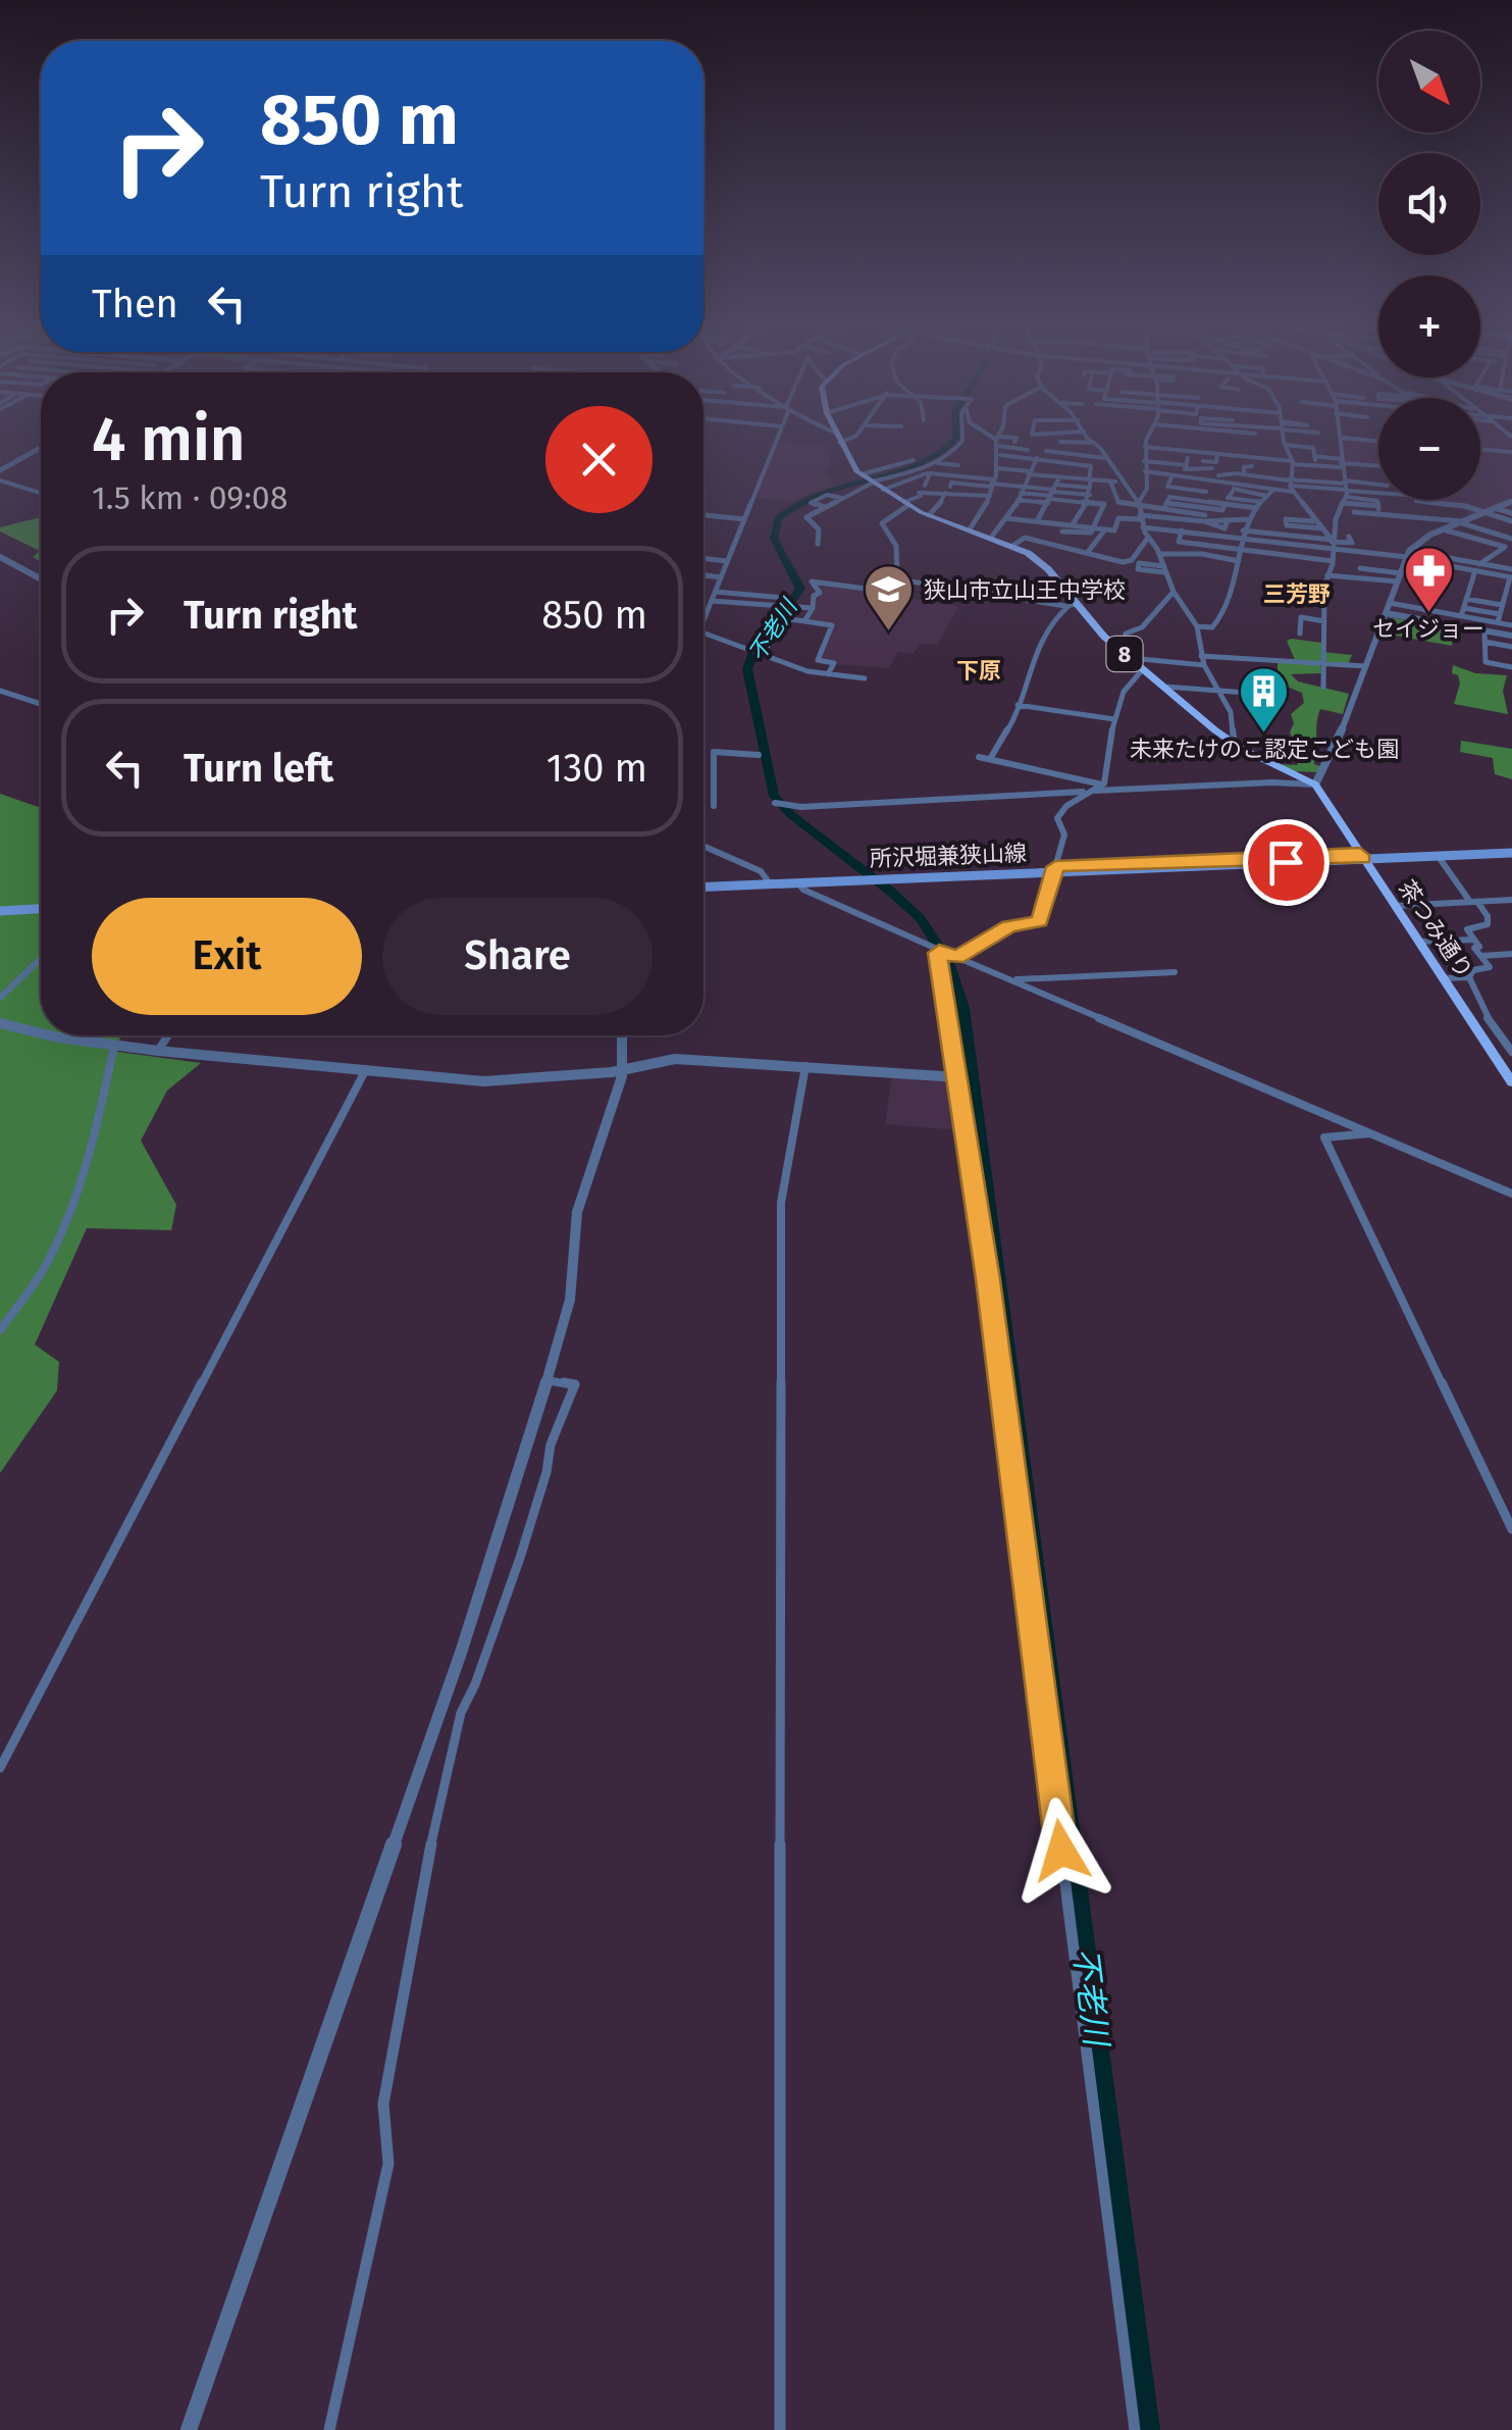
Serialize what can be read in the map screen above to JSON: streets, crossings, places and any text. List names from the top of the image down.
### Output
{
  "streets": {
    "main road": ["8", "所沢堀兼狭山線", "茶つみ通り"]
  },
  "crossings": [
    ["8", "茶つみ通り"],
    ["所沢堀兼狭山線", "茶つみ通り"]
  ],
  "districts": ["三芳野", "下原"],
  "water": ["不老川"],
  "places": {
    "pharmacy": ["セイジョー"],
    "school or university": ["狭山市立山王中学校"],
    "building": ["未来たけのこ認定こども園"]
  },
  "north": "bottom right",
  "page": {
    "map_buttons": ["+", "−"],
    "turn": ["850 m", "Turn right"],
    "then": "Then",
    "heading": ["4 min", "1.5 km · 09:08"],
    "list": [
      {
        "name": "Turn right",
        "value": "850 m"
      },
      {
        "name": "Turn left",
        "value": "130 m"
      }
    ],
    "buttons": ["Exit", "Share"]
  }
}
